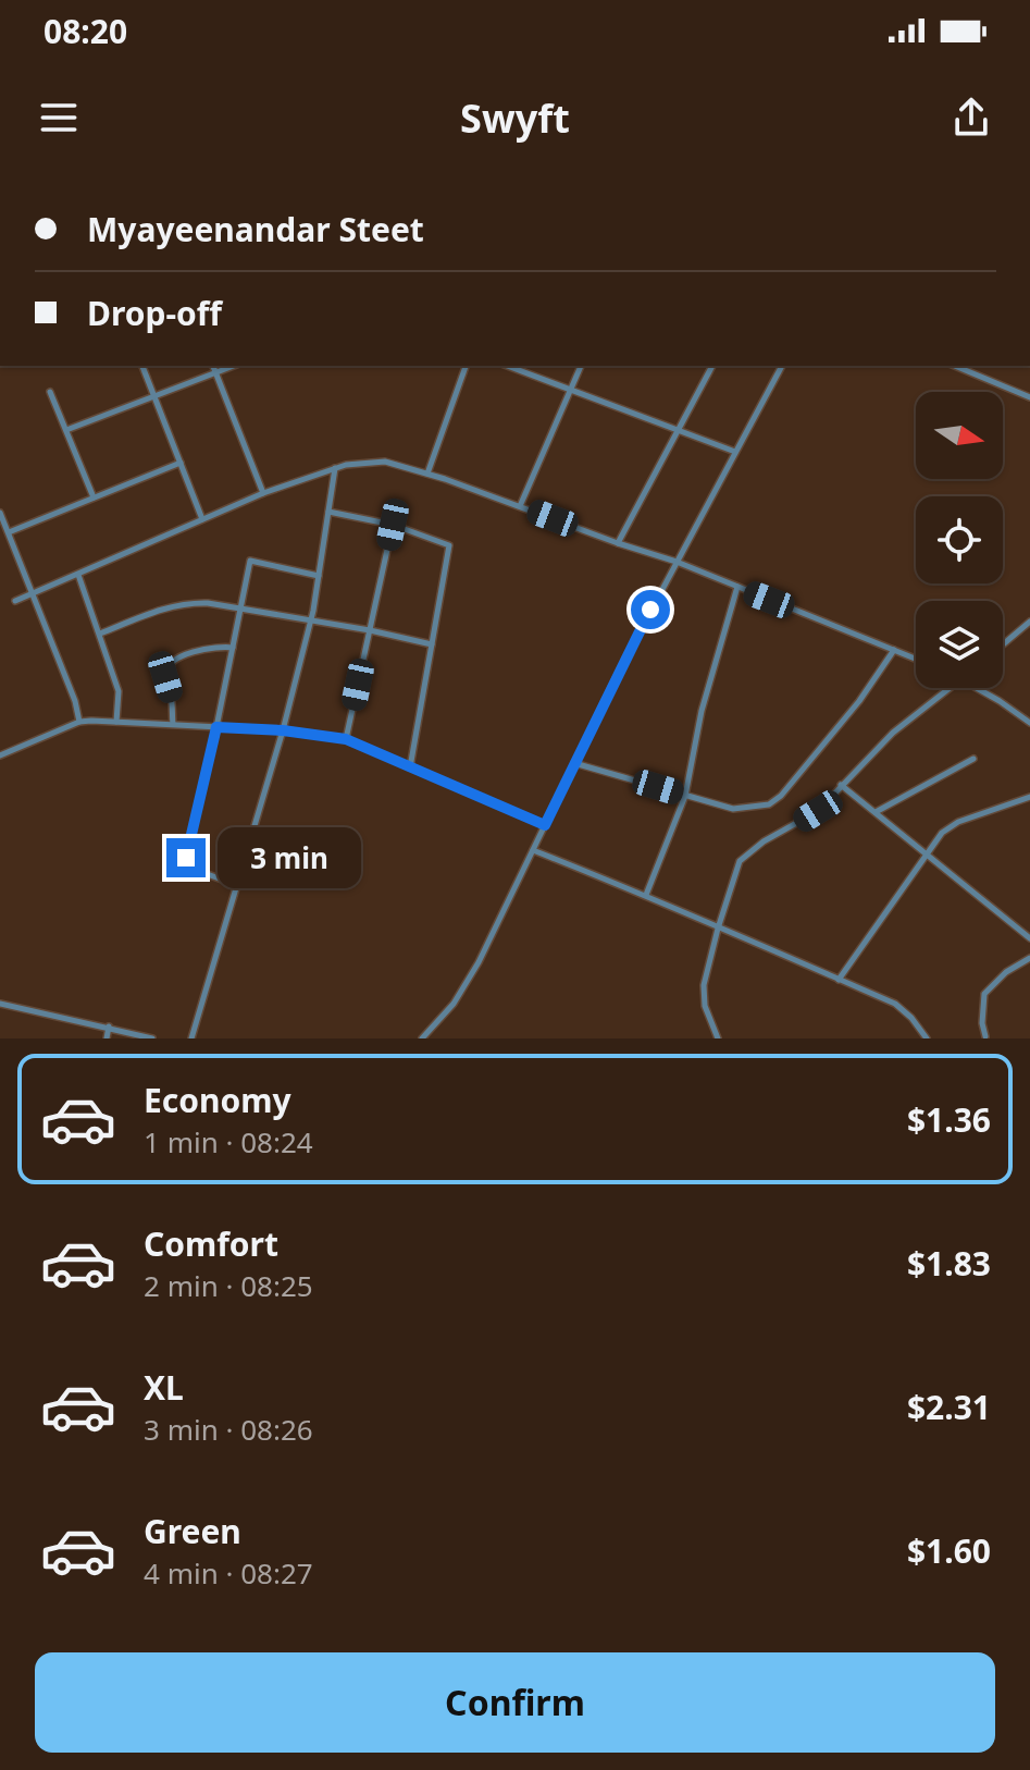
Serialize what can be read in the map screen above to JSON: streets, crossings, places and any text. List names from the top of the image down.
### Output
{
  "north": "right",
  "page": {
    "status": "08:20",
    "header": "Swyft",
    "banner": ["Myayeenandar Steet", "Drop-off"],
    "bubble": "3 min",
    "list": [
      {
        "name": "Economy",
        "note": "1 min · 08:24",
        "value": "$1.36"
      },
      {
        "name": "Comfort",
        "note": "2 min · 08:25",
        "value": "$1.83"
      },
      {
        "name": "XL",
        "note": "3 min · 08:26",
        "value": "$2.31"
      },
      {
        "name": "Green",
        "note": "4 min · 08:27",
        "value": "$1.60"
      }
    ],
    "buttons": "Confirm"
  }
}
